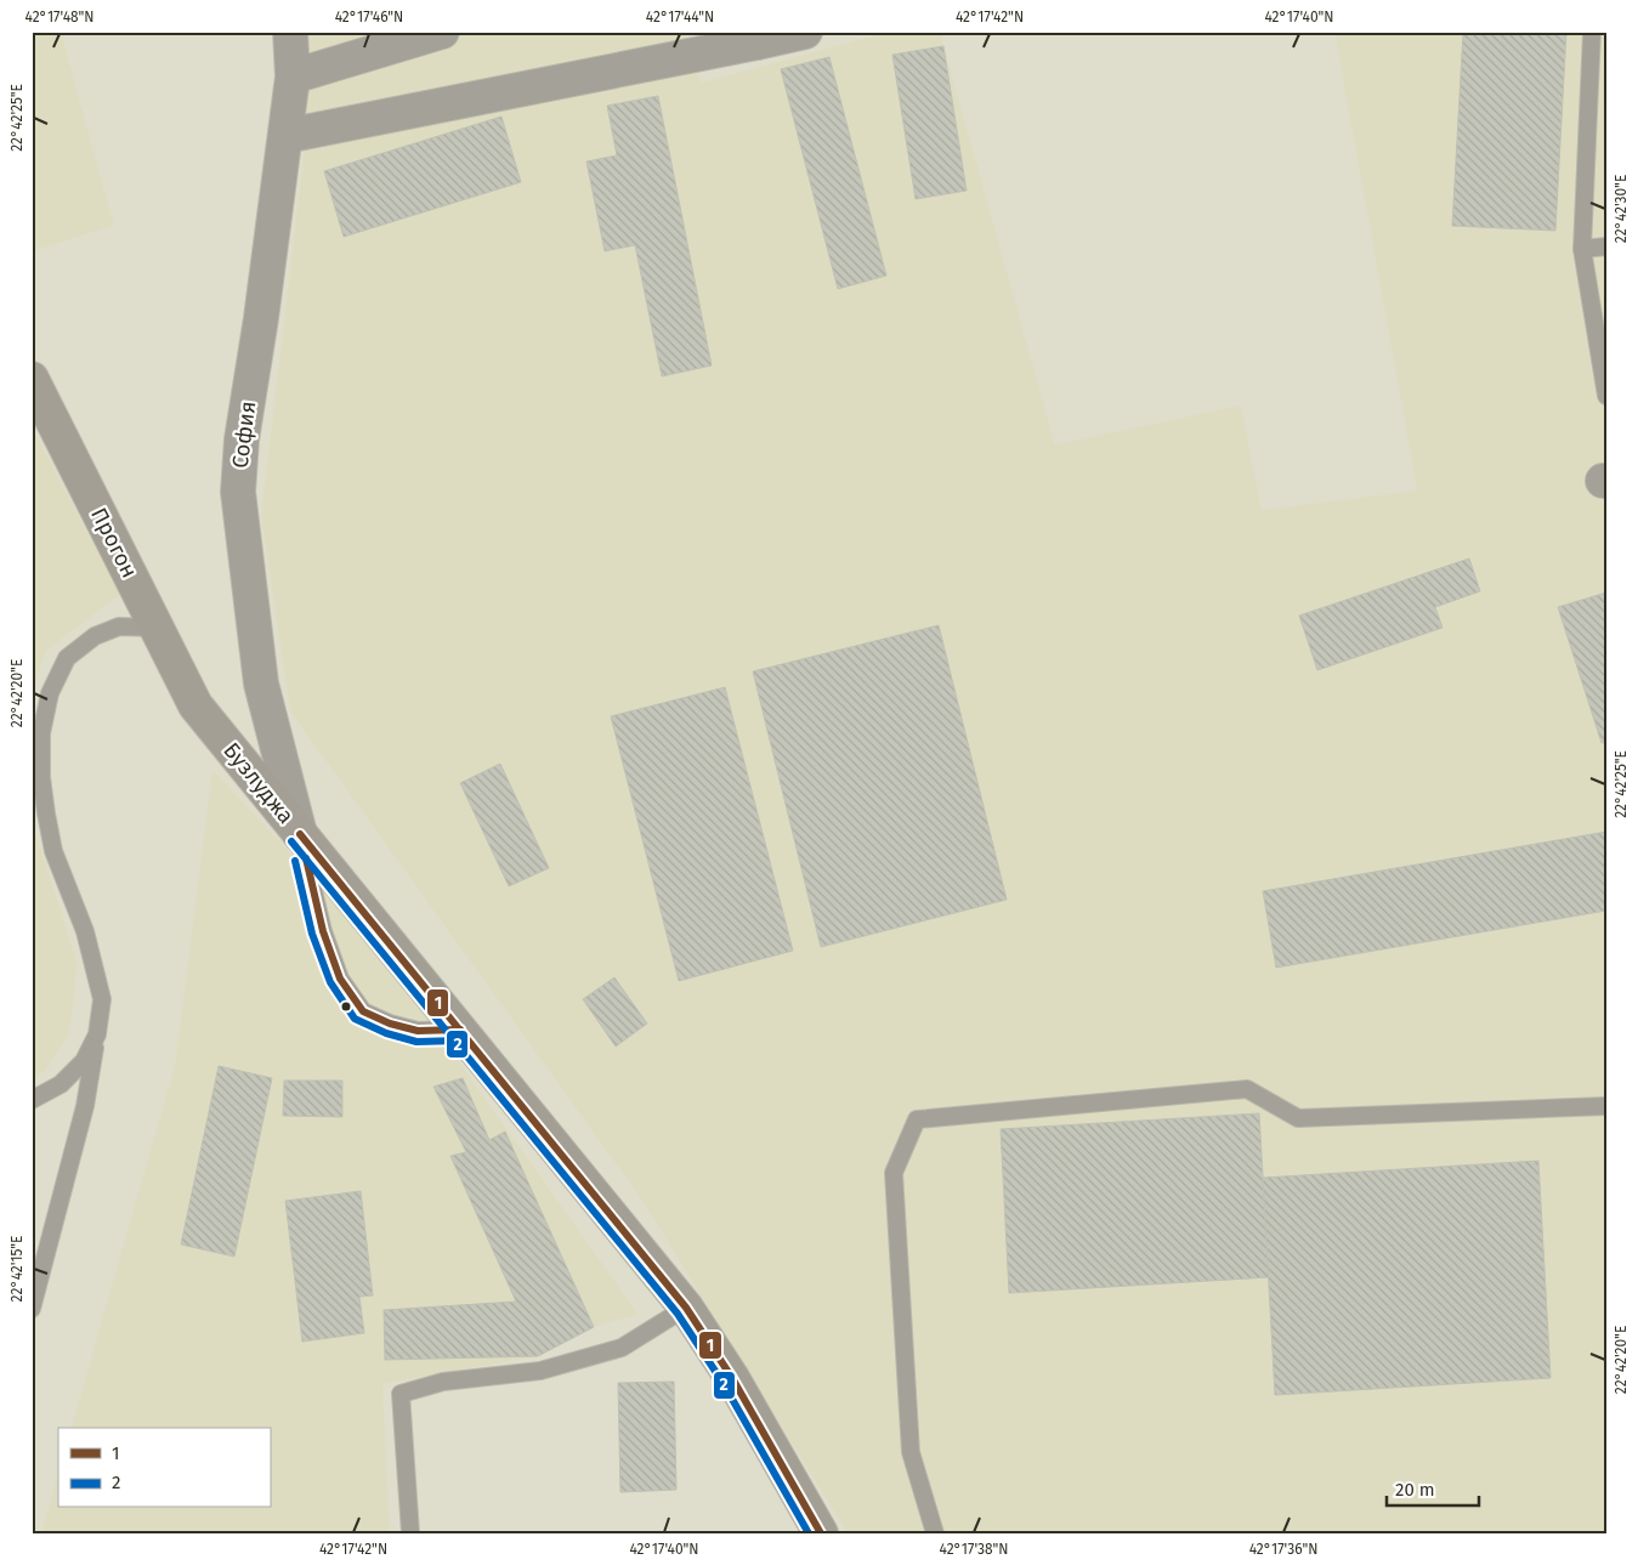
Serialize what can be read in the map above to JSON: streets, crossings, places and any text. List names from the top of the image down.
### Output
{
  "streets": {
    "street": ["София", "Прогон", "Бузлуджа"]
  },
  "crossings": [
    ["София", "Бузлуджа"],
    ["Прогон", "Бузлуджа"]
  ],
  "lines": ["transit line 1", "transit line 2"],
  "legend": ["1", "2"],
  "scale_bar": "20 m",
  "coordinates": [
    "42°17'48\"N",
    "42°17'46\"N",
    "42°17'44\"N",
    "42°17'42\"N",
    "42°17'40\"N",
    "22°42'25\"E",
    "22°42'30\"E",
    "22°42'20\"E",
    "22°42'15\"E",
    "42°17'38\"N",
    "42°17'36\"N"
  ]
}
